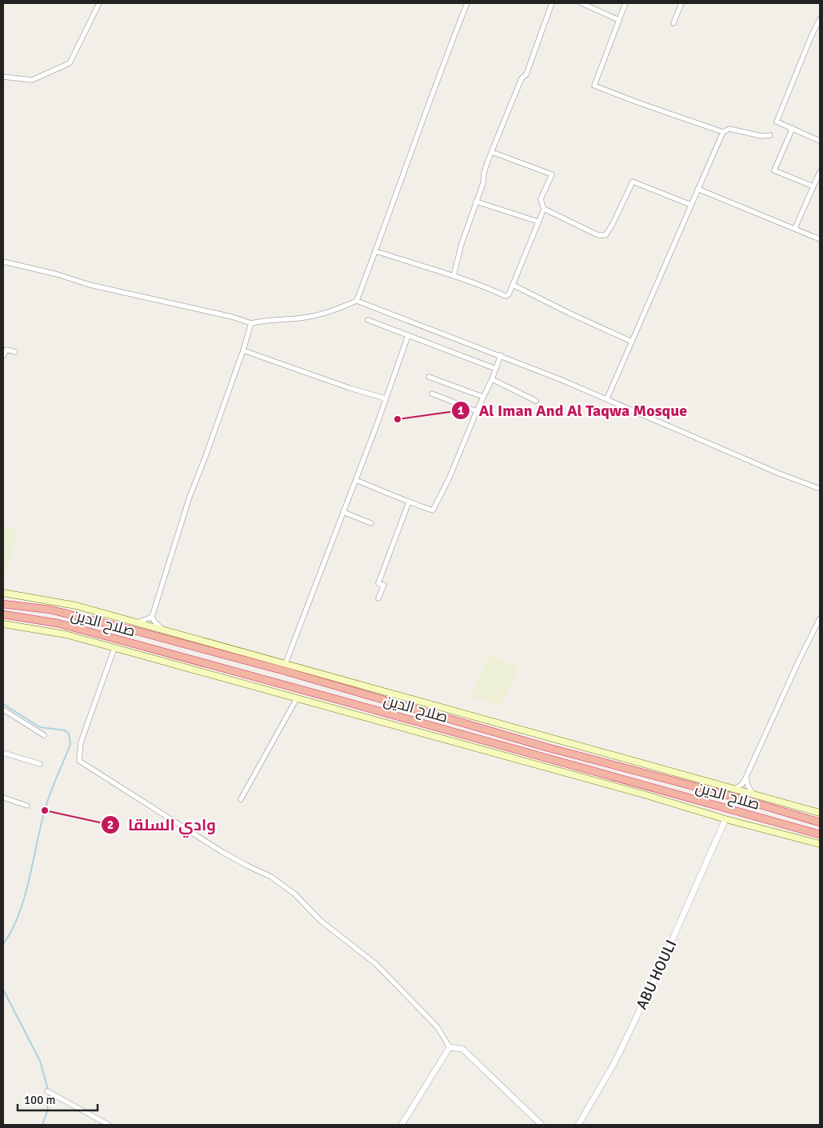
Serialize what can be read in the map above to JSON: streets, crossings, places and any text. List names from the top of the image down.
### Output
{
  "streets": {
    "highway": ["صلاح الدين"],
    "street": ["ABU HOULI"]
  },
  "places": ["Al Iman And Al Taqwa Mosque", "وادي السلقا"],
  "scale_bar": "100 m"
}
